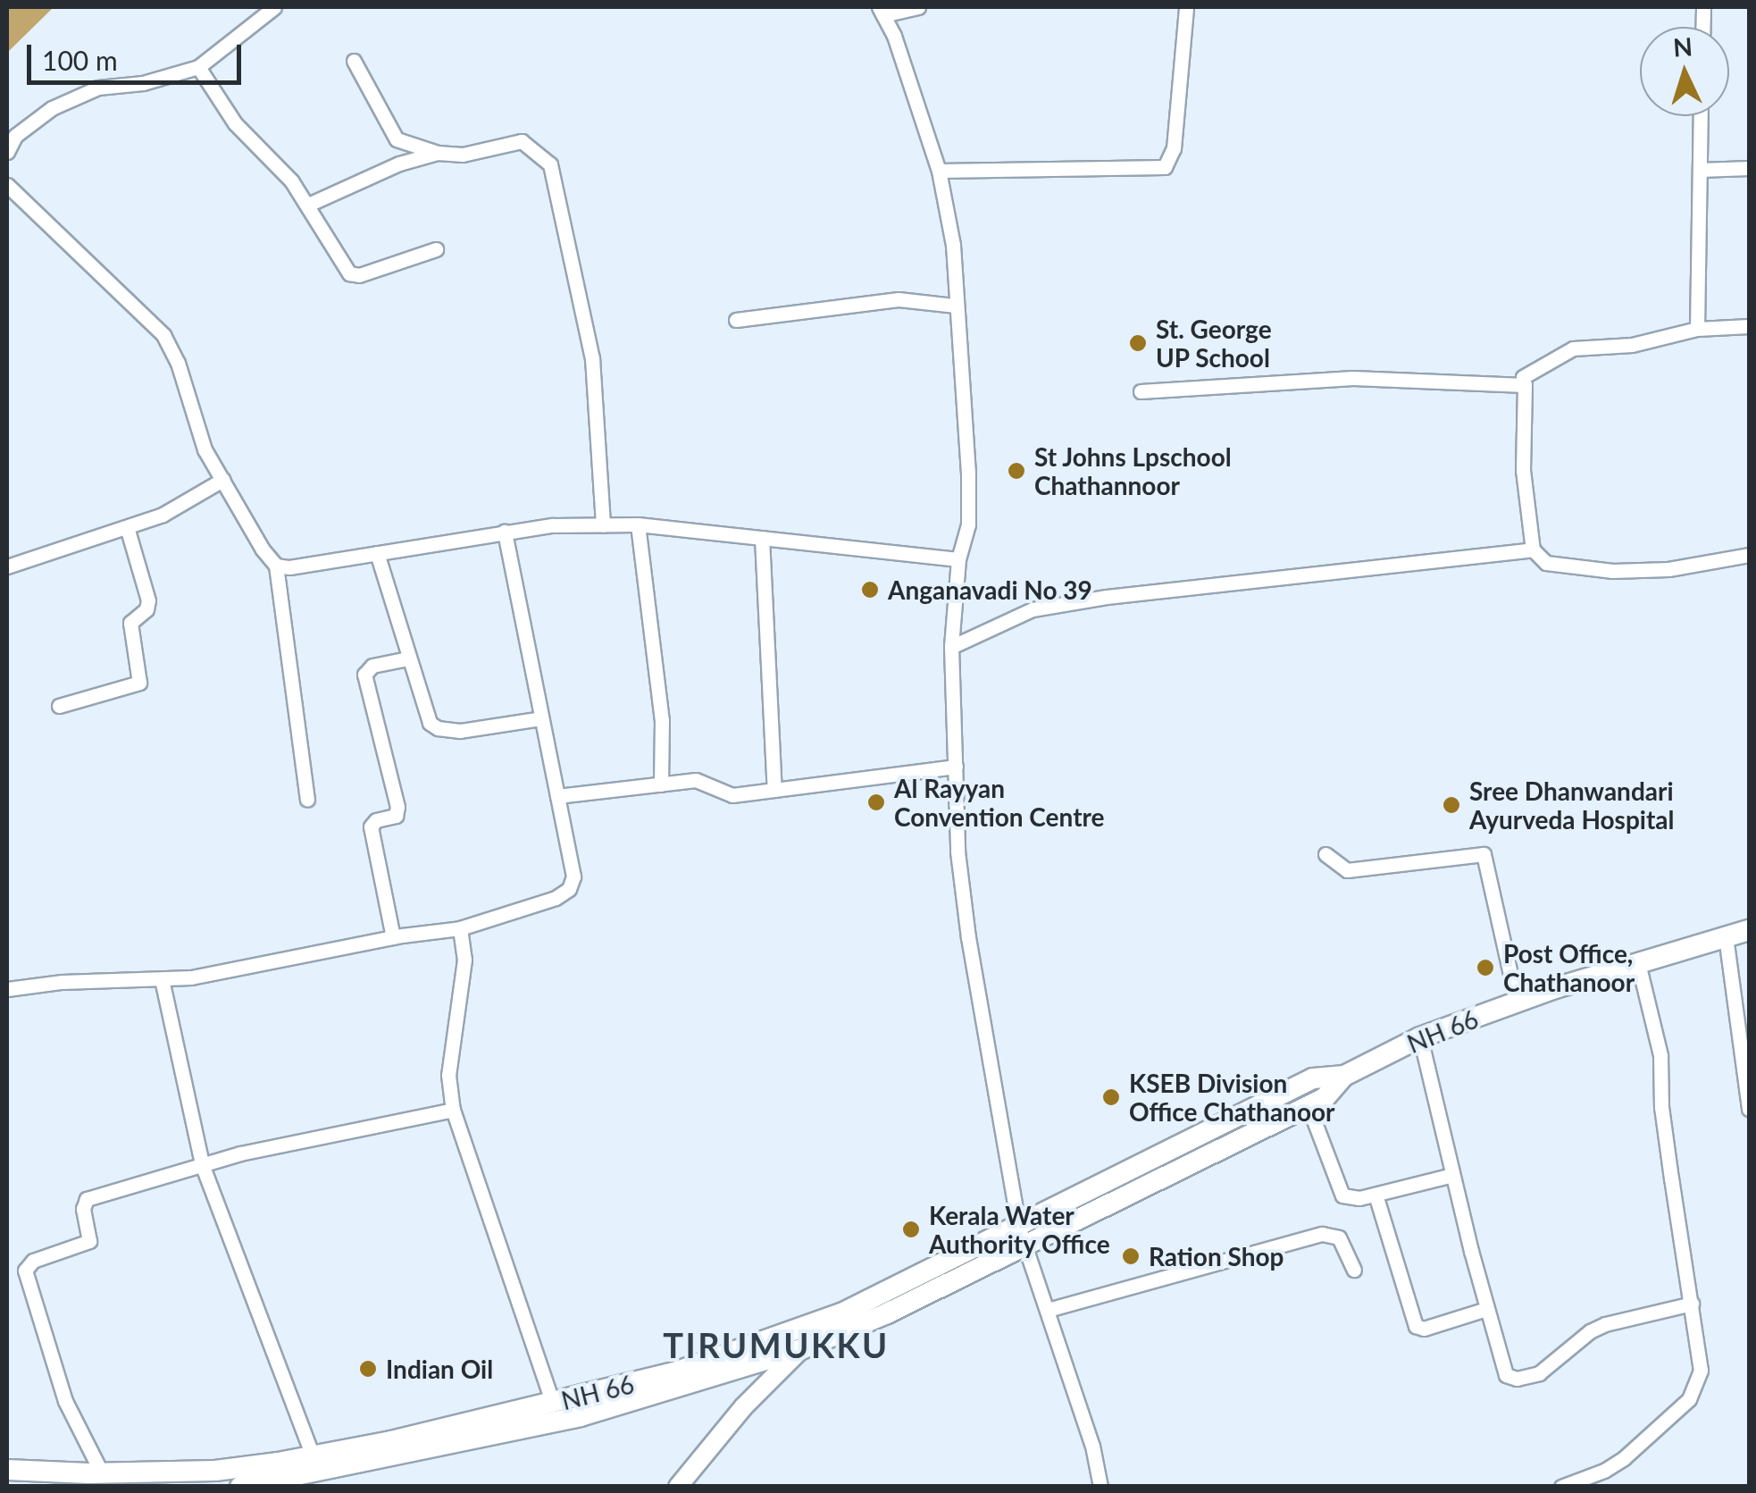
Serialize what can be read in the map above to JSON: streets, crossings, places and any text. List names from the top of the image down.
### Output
{
  "streets": {
    "highway": ["NH 66"]
  },
  "districts": ["TIRUMUKKU"],
  "places": [
    "St. George UP School",
    "St Johns Lpschool Chathannoor",
    "Anganavadi No 39",
    "Al Rayyan Convention Centre",
    "Sree Dhanwandari Ayurveda Hospital",
    "Post Office, Chathanoor",
    "KSEB Division Office Chathanoor",
    "Kerala Water Authority Office",
    "Ration Shop",
    "Indian Oil"
  ],
  "scale_bar": "100 m",
  "north": "top"
}
